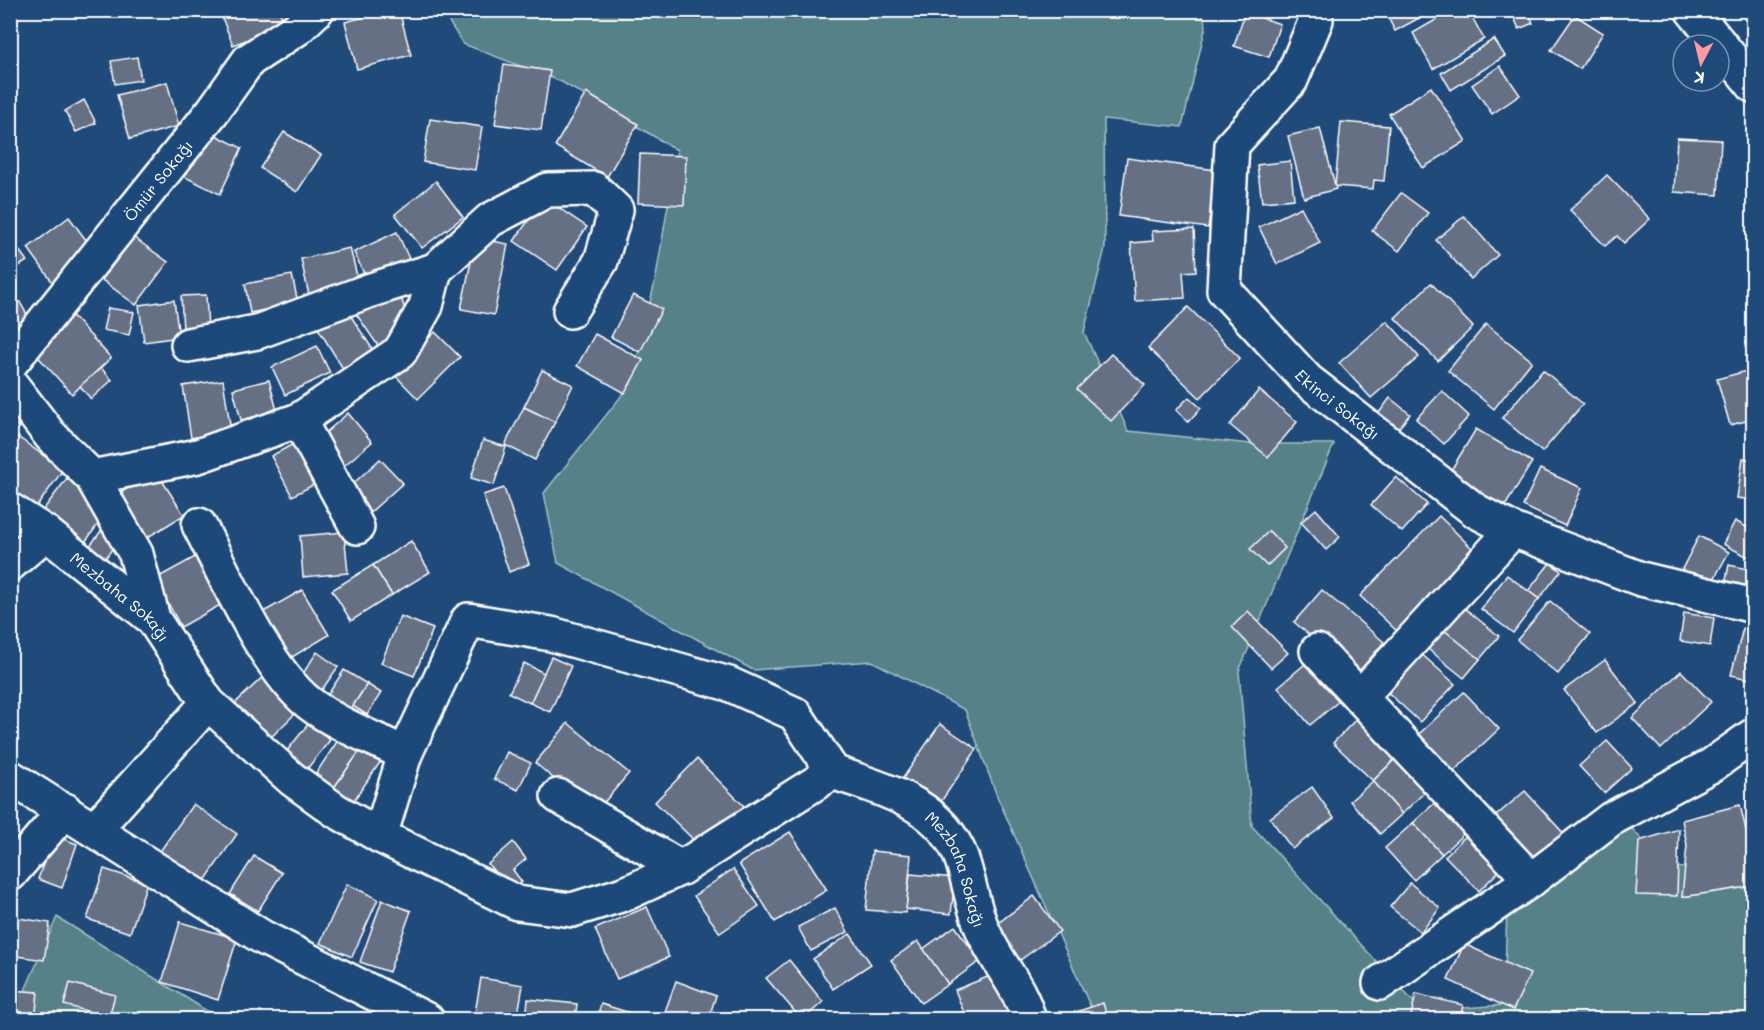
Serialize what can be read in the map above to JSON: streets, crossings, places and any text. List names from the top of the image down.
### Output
{
  "streets": {
    "street": ["Ömür Sokağı", "Ekinci Sokağı", "Mezbaha Sokağı"]
  },
  "north": "bottom"
}
